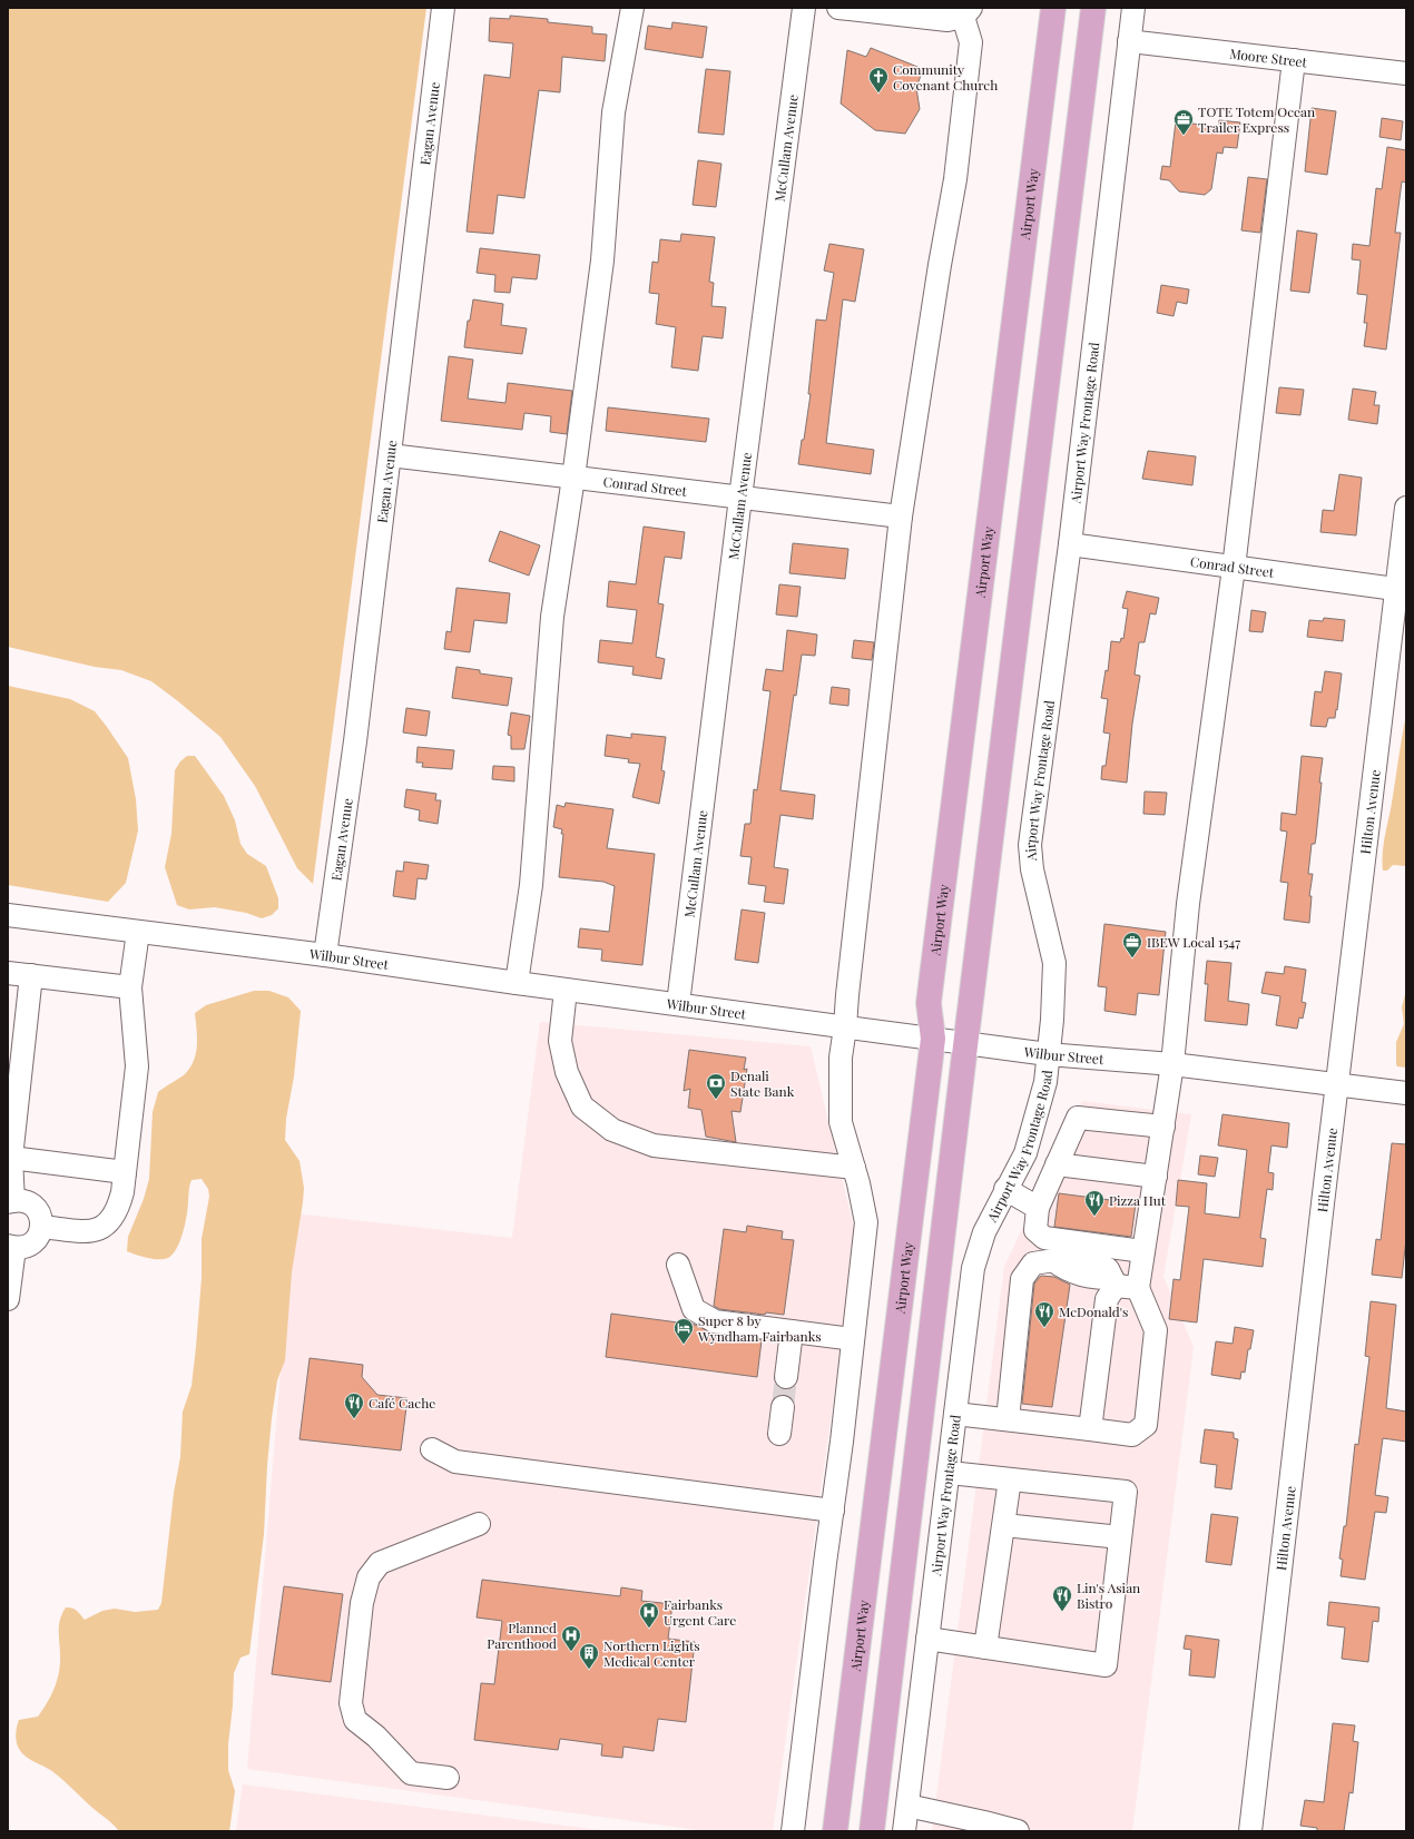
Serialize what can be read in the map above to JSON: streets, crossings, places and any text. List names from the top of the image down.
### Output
{
  "streets": {
    "main road": ["Airport Way"],
    "street": [
      "Moore Street",
      "Eagan Avenue",
      "McCullam Avenue",
      "Airport Way Frontage Road",
      "Conrad Street",
      "Hilton Avenue",
      "Wilbur Street"
    ]
  },
  "crossings": [
    ["Moore Street", "Airport Way Frontage Road"],
    ["Eagan Avenue", "Conrad Street"],
    ["Eagan Avenue", "Wilbur Street"],
    ["McCullam Avenue", "Conrad Street"],
    ["McCullam Avenue", "Wilbur Street"],
    ["Airport Way", "Wilbur Street"],
    ["Airport Way Frontage Road", "Conrad Street"],
    ["Airport Way Frontage Road", "Wilbur Street"],
    ["Conrad Street", "Hilton Avenue"],
    ["Hilton Avenue", "Wilbur Street"]
  ],
  "places": {
    "church": ["Community Covenant Church"],
    "office": ["TOTE Totem Ocean Trailer Express", "IBEW Local 1547"],
    "bank": ["Denali State Bank"],
    "restaurant": [
      "Pizza Hut",
      "McDonald's",
      "Café Cache",
      "Lin's Asian Bistro"
    ],
    "hotel": ["Super 8 by Wyndham Fairbanks"],
    "hospital": ["Fairbanks Urgent Care", "Planned Parenthood"],
    "building": ["Northern Lights Medical Center"]
  }
}
